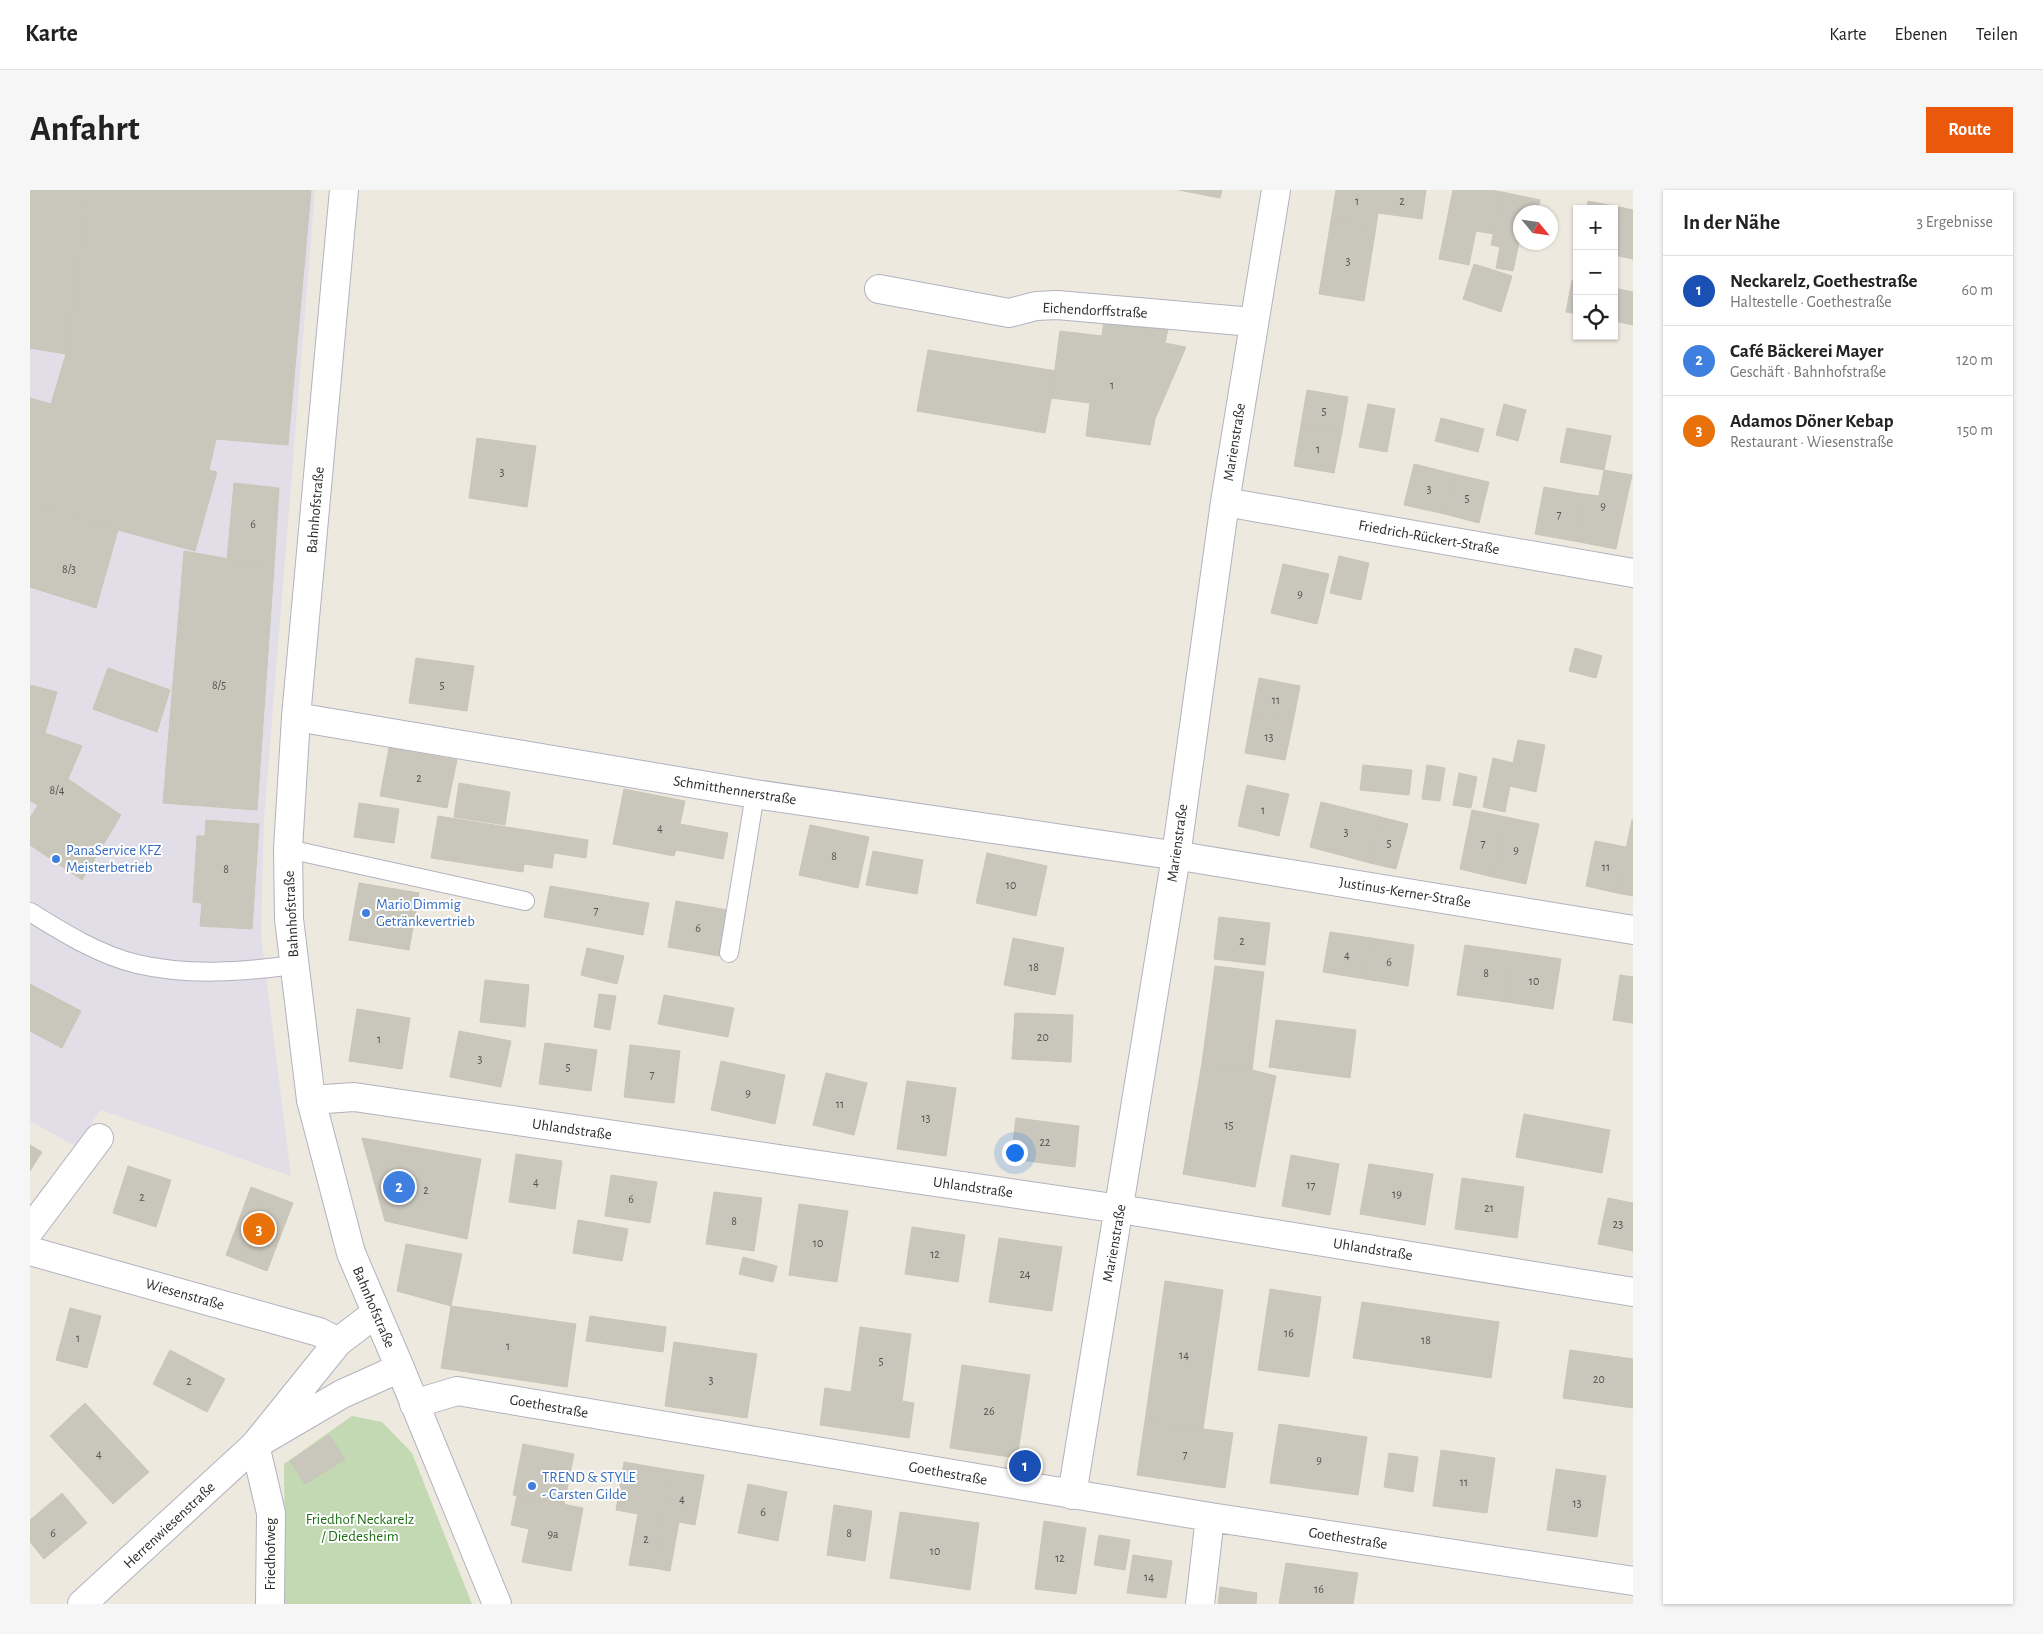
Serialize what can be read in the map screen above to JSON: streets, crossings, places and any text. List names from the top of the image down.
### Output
{
  "streets": {
    "street": [
      "Eichendorffstraße",
      "Marienstraße",
      "Bahnhofstraße",
      "Friedrich-Rückert-Straße",
      "Schmitthennerstraße",
      "Justinus-Kerner-Straße",
      "Uhlandstraße",
      "Wiesenstraße",
      "Goethestraße",
      "Herrenwiesenstraße",
      "Friedhofweg"
    ]
  },
  "crossings": [
    ["Eichendorffstraße", "Marienstraße"],
    ["Marienstraße", "Friedrich-Rückert-Straße"],
    ["Marienstraße", "Schmitthennerstraße"],
    ["Marienstraße", "Justinus-Kerner-Straße"],
    ["Marienstraße", "Uhlandstraße"],
    ["Marienstraße", "Goethestraße"],
    ["Bahnhofstraße", "Schmitthennerstraße"],
    ["Bahnhofstraße", "Uhlandstraße"],
    ["Bahnhofstraße", "Goethestraße"],
    ["Bahnhofstraße", "Herrenwiesenstraße"],
    ["Schmitthennerstraße", "Justinus-Kerner-Straße"],
    ["Wiesenstraße", "Herrenwiesenstraße"],
    ["Herrenwiesenstraße", "Friedhofweg"]
  ],
  "parks": ["Friedhof Neckarelz / Diedesheim"],
  "places": ["PanaService KFZ Meisterbetrieb", "Mario Dimmig Getränkevertrieb", "TREND & STYLE - Carsten Gilde"],
  "house_numbers": [
    "1",
    "2",
    "3",
    "1",
    "5",
    "1",
    "3",
    "3",
    "5",
    "9",
    "7",
    "6",
    "8/3",
    "9",
    "8/5",
    "5",
    "11",
    "13",
    "2",
    "8/4",
    "1",
    "4",
    "3",
    "5",
    "7",
    "9",
    "8",
    "11",
    "8",
    "10",
    "7",
    "6",
    "2",
    "4",
    "6",
    "18",
    "8",
    "10",
    "20",
    "1",
    "3",
    "5",
    "7",
    "9",
    "11",
    "13",
    "15",
    "22",
    "4",
    "17",
    "2",
    "19",
    "2",
    "6",
    "21",
    "8",
    "23",
    "10",
    "12",
    "24",
    "16",
    "1",
    "18",
    "1",
    "14",
    "5",
    "20",
    "3",
    "2",
    "26",
    "4",
    "7",
    "9",
    "11",
    "4",
    "13",
    "6",
    "6",
    "8",
    "9a",
    "2",
    "10",
    "12",
    "14",
    "16"
  ],
  "north": "bottom right",
  "page": {
    "header": "Karte",
    "nav": ["Karte", "Ebenen", "Teilen"],
    "buttons": "Route",
    "title": "Anfahrt",
    "heading": ["In der Nähe", "3 Ergebnisse"],
    "map_buttons": ["+", "−"],
    "list": [
      {
        "mark": "1",
        "name": "Neckarelz, Goethestraße",
        "note": "Haltestelle · Goethestraße",
        "value": "60 m"
      },
      {
        "mark": "2",
        "name": "Café Bäckerei Mayer",
        "note": "Geschäft · Bahnhofstraße",
        "value": "120 m"
      },
      {
        "mark": "3",
        "name": "Adamos Döner Kebap",
        "note": "Restaurant · Wiesenstraße",
        "value": "150 m"
      }
    ],
    "pins": ["2", "3", "1"]
  }
}
